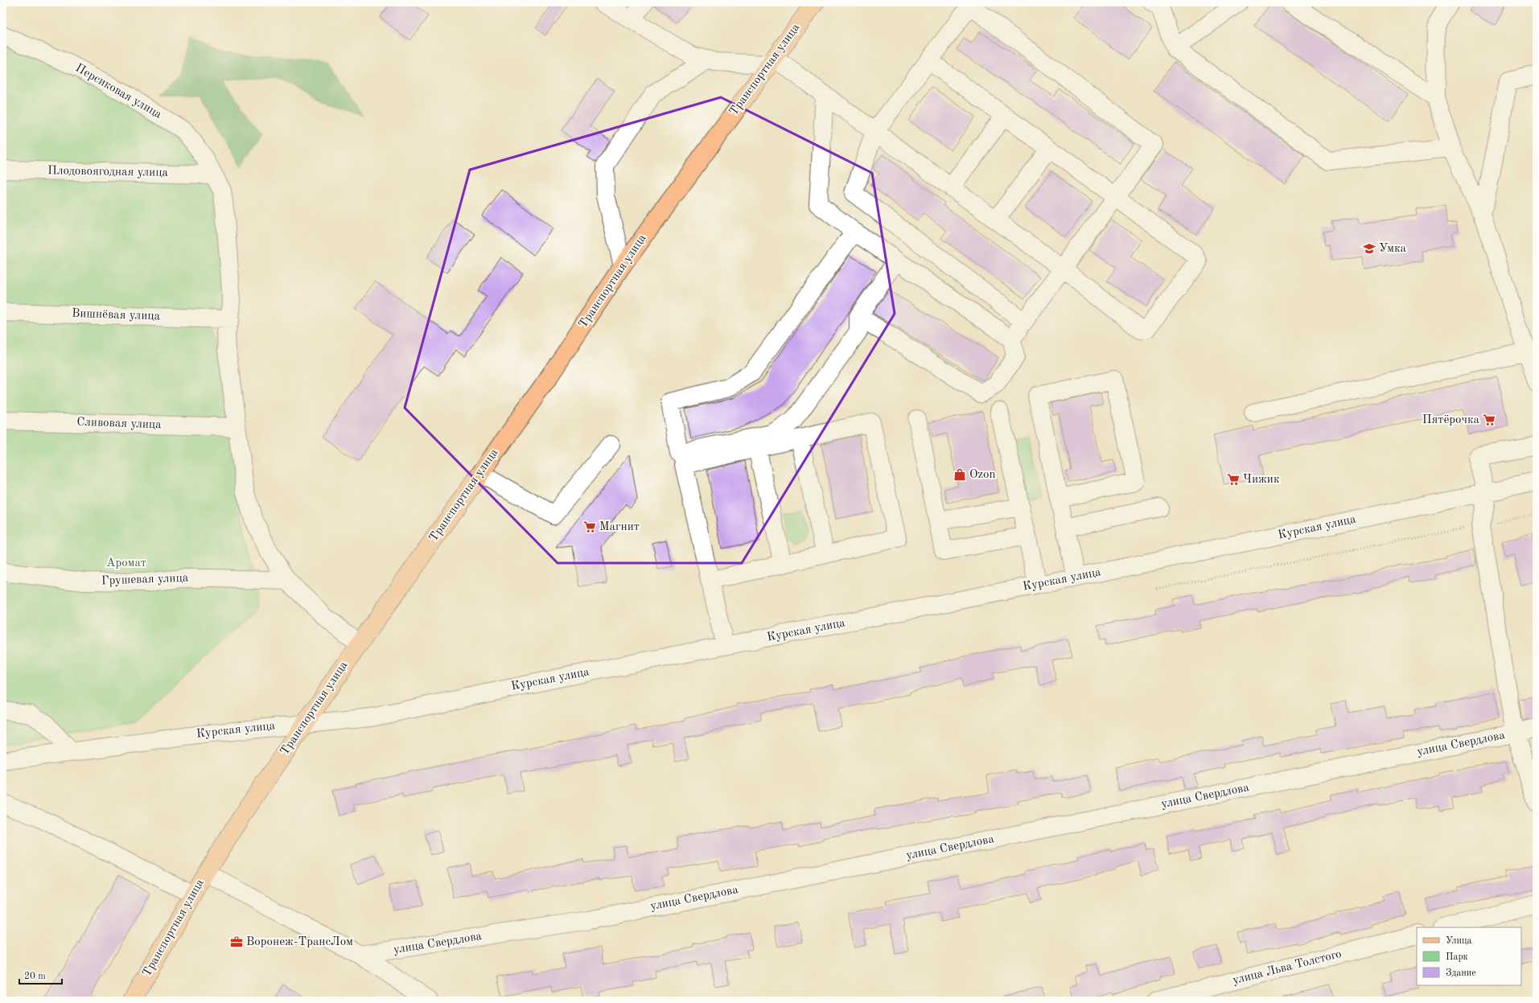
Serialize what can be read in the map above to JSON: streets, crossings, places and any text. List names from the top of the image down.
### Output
{
  "streets": {
    "main road": ["Транспортная улица"],
    "street": [
      "Персиковая улица",
      "Плодовоягодная улица",
      "Вишнёвая улица",
      "Сливовая улица",
      "Курская улица",
      "Грушевая улица",
      "улица Свердлова",
      "улица Льва Толстого"
    ]
  },
  "crossings": [
    ["Транспортная улица", "Персиковая улица"],
    ["Транспортная улица", "Курская улица"],
    ["Персиковая улица", "Плодовоягодная улица"],
    ["Персиковая улица", "Вишнёвая улица"],
    ["Персиковая улица", "Сливовая улица"],
    ["Персиковая улица", "Грушевая улица"]
  ],
  "parks": ["Аромат"],
  "places": {
    "school or university": ["Умка"],
    "supermarket": ["Пятёрочка", "Чижик", "Магнит"],
    "shop": ["Ozon"],
    "office": ["Воронеж-ТрансЛом"]
  },
  "legend": ["Улица", "Парк", "Здание"],
  "scale_bar": "20 m"
}
